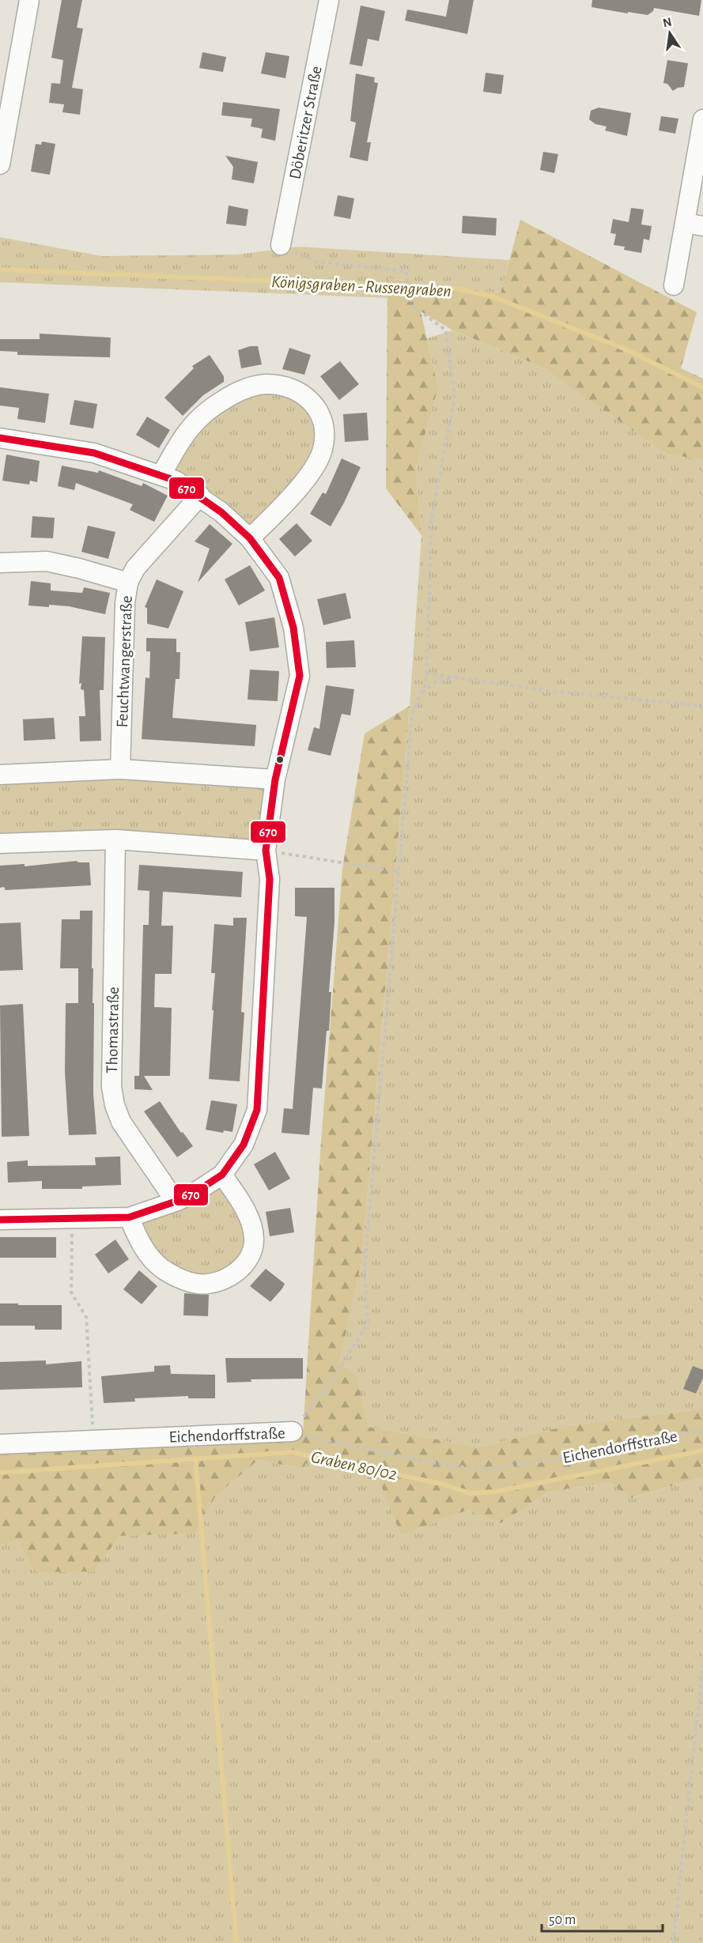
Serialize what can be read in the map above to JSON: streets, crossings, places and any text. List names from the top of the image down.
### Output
{
  "streets": {
    "street": [
      "Döberitzer Straße",
      "Feuchtwangerstraße",
      "Thomastraße",
      "Eichendorffstraße"
    ]
  },
  "water": ["Königsgraben - Russengraben", "Graben 80/02"],
  "lines": ["transit line 670"],
  "scale_bar": "50 m",
  "north": "top"
}
